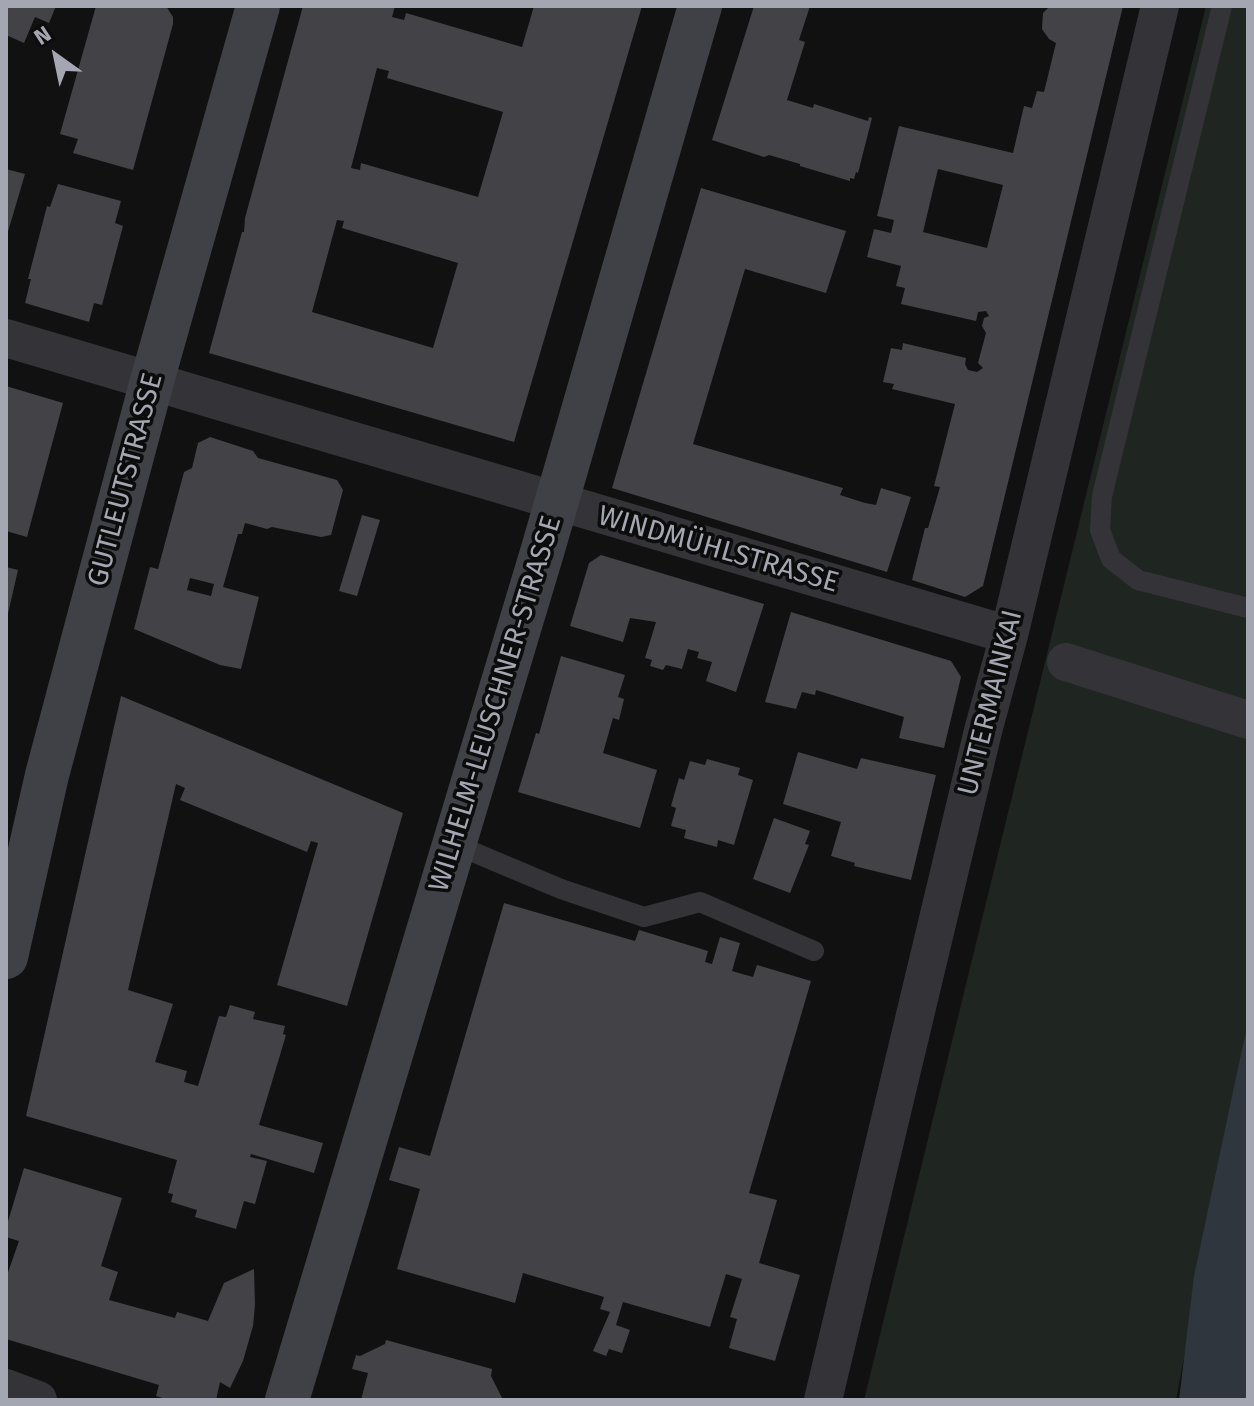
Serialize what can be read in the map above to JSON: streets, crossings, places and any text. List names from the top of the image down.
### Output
{
  "streets": {
    "main road": ["GUTLEUTSTRASSE", "WILHELM-LEUSCHNER-STRASSE"],
    "street": ["WINDMÜHLSTRASSE", "UNTERMAINKAI"]
  },
  "crossings": [
    ["GUTLEUTSTRASSE", "WINDMÜHLSTRASSE"],
    ["WINDMÜHLSTRASSE", "UNTERMAINKAI"],
    ["WINDMÜHLSTRASSE", "WILHELM-LEUSCHNER-STRASSE"]
  ],
  "north": "top left"
}
